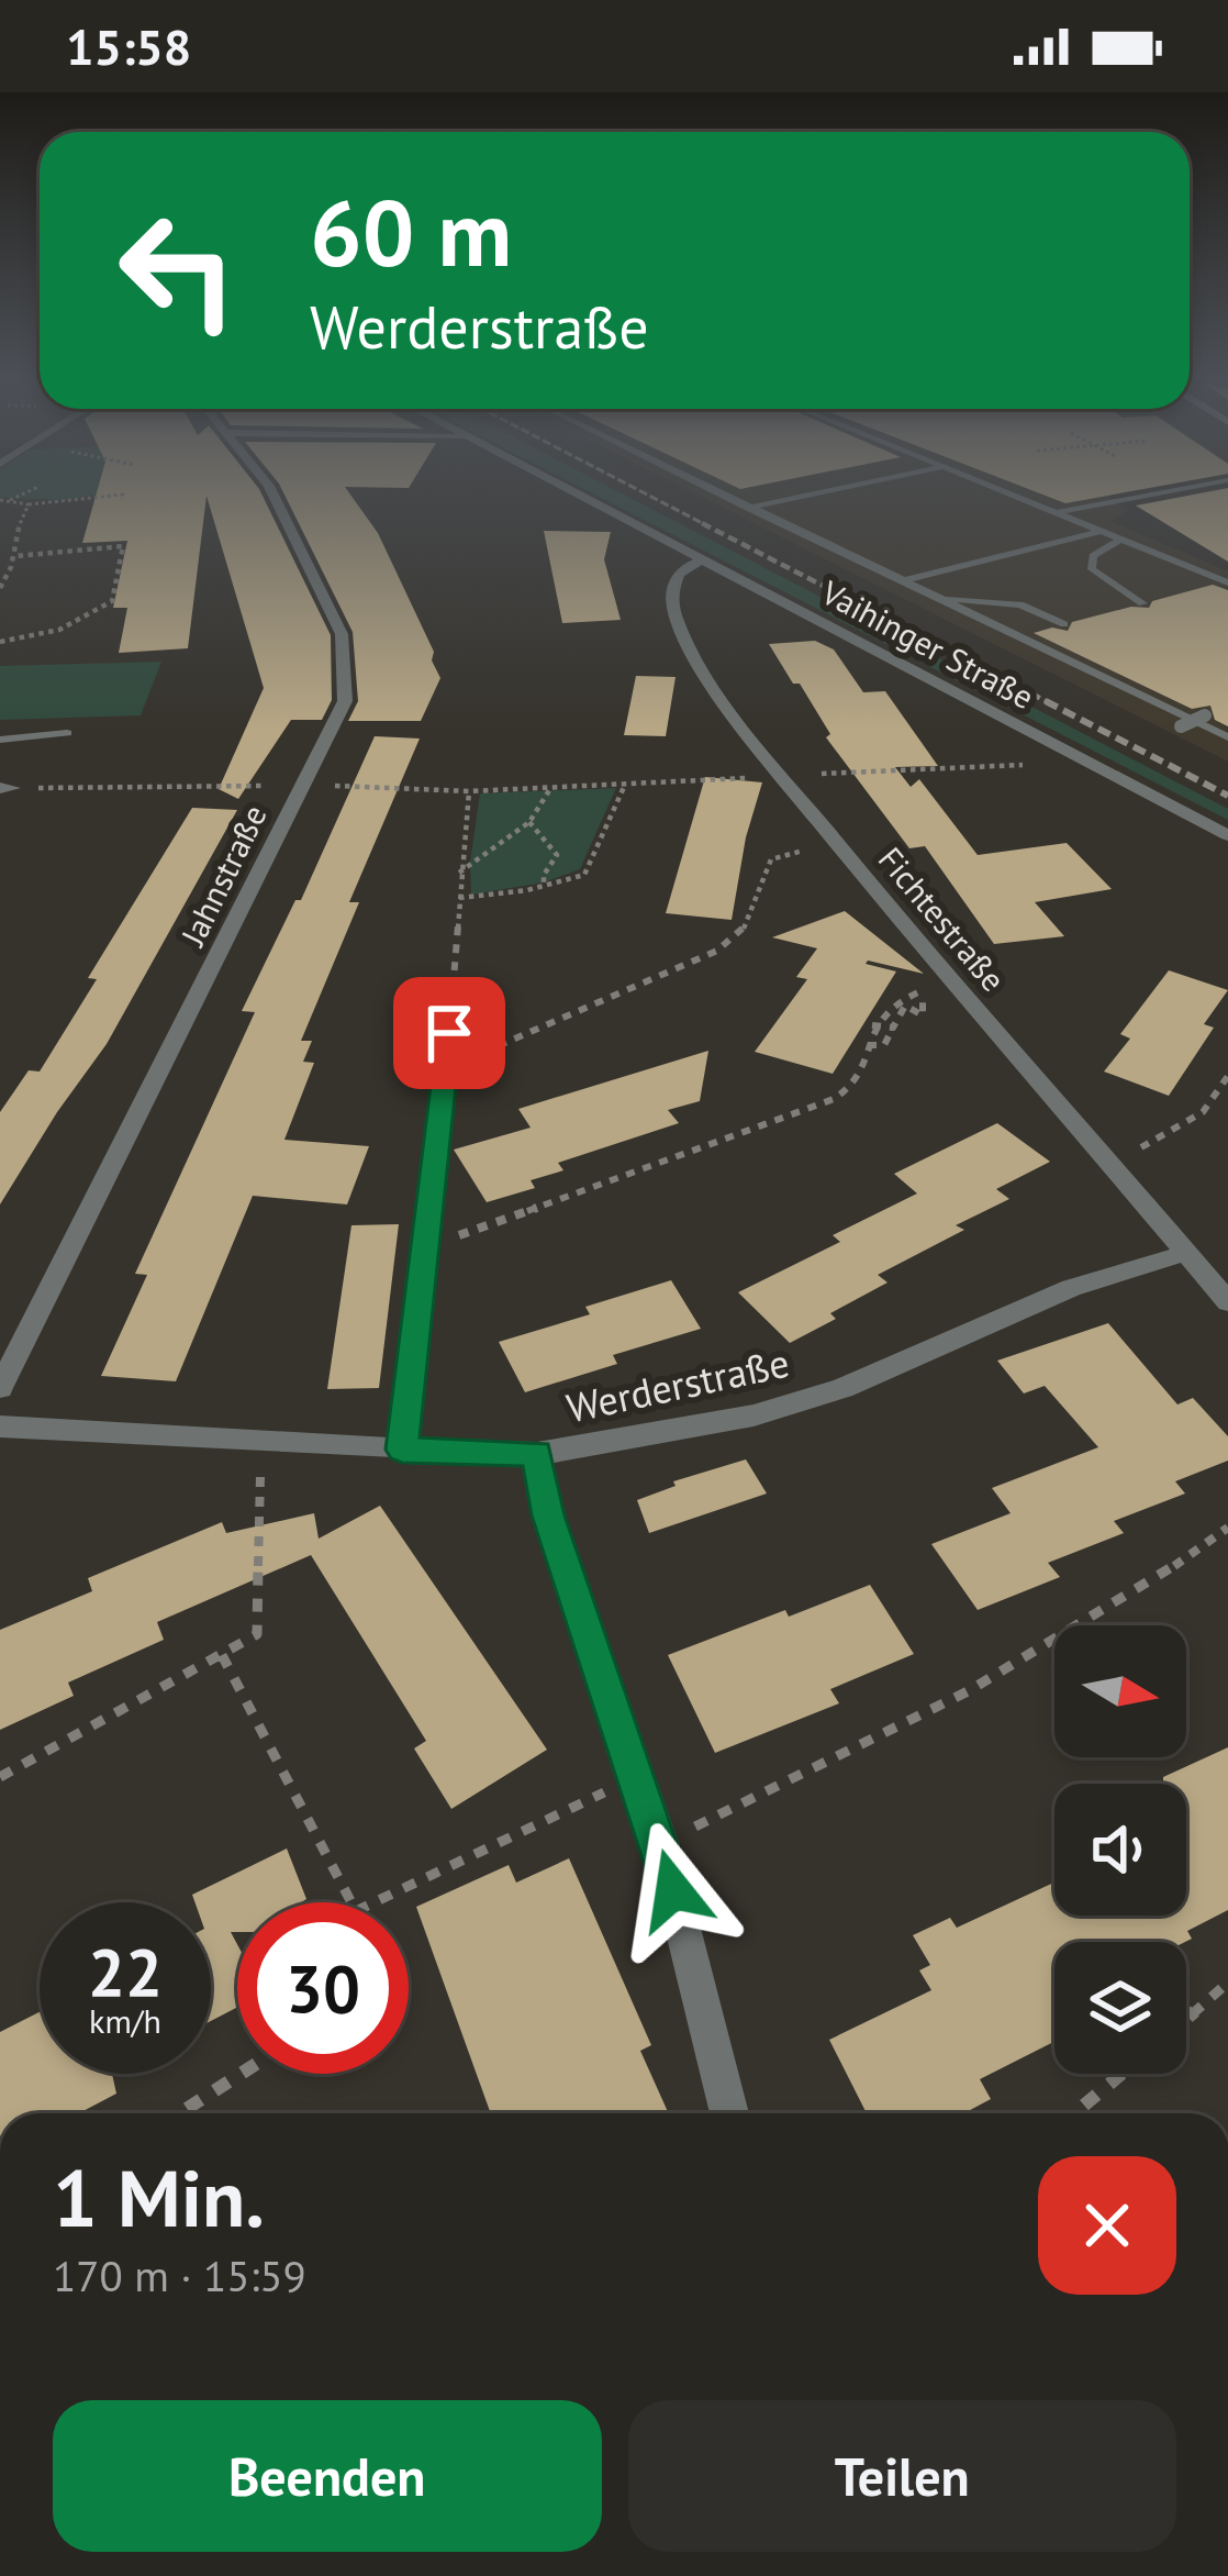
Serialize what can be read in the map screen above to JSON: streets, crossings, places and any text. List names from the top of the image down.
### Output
{
  "streets": {
    "street": [
      "Vaihinger Straße",
      "Jahnstraße",
      "Fichtestraße",
      "Werderstraße"
    ]
  },
  "crossings": [
    ["Vaihinger Straße", "Fichtestraße"],
    ["Fichtestraße", "Werderstraße"]
  ],
  "north": "right",
  "page": {
    "status": "15:58",
    "turn": ["60 m", "Werderstraße"],
    "speed": "22 km/h",
    "limit": "30",
    "heading": ["1 Min.", "170 m · 15:59"],
    "buttons": ["Beenden", "Teilen"]
  }
}
